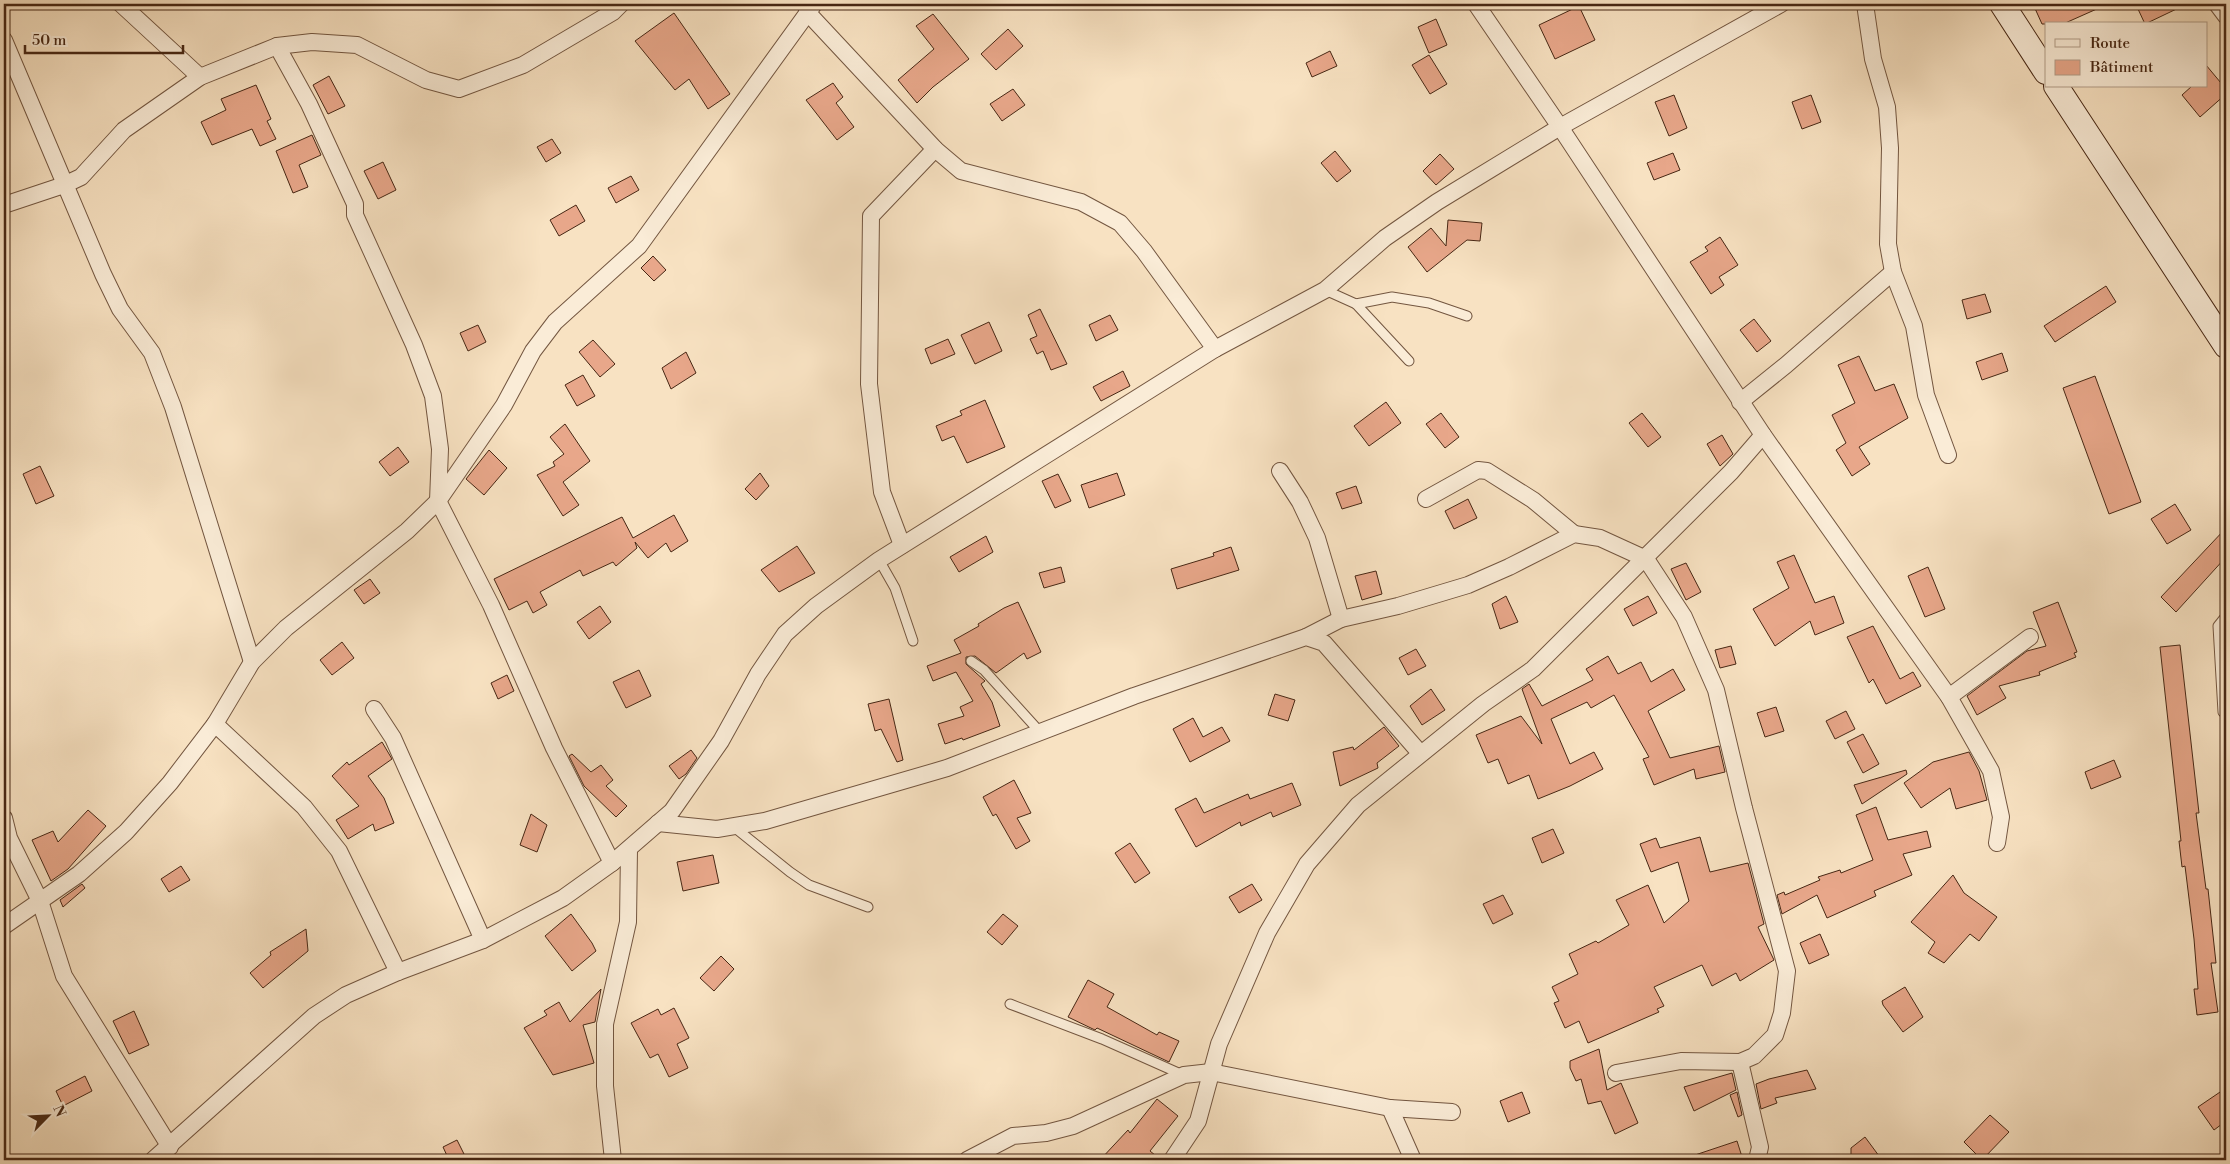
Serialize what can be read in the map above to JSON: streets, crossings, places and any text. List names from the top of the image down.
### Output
{
  "legend": ["Route", "Bâtiment"],
  "scale_bar": "50 m",
  "north": "top right"
}
